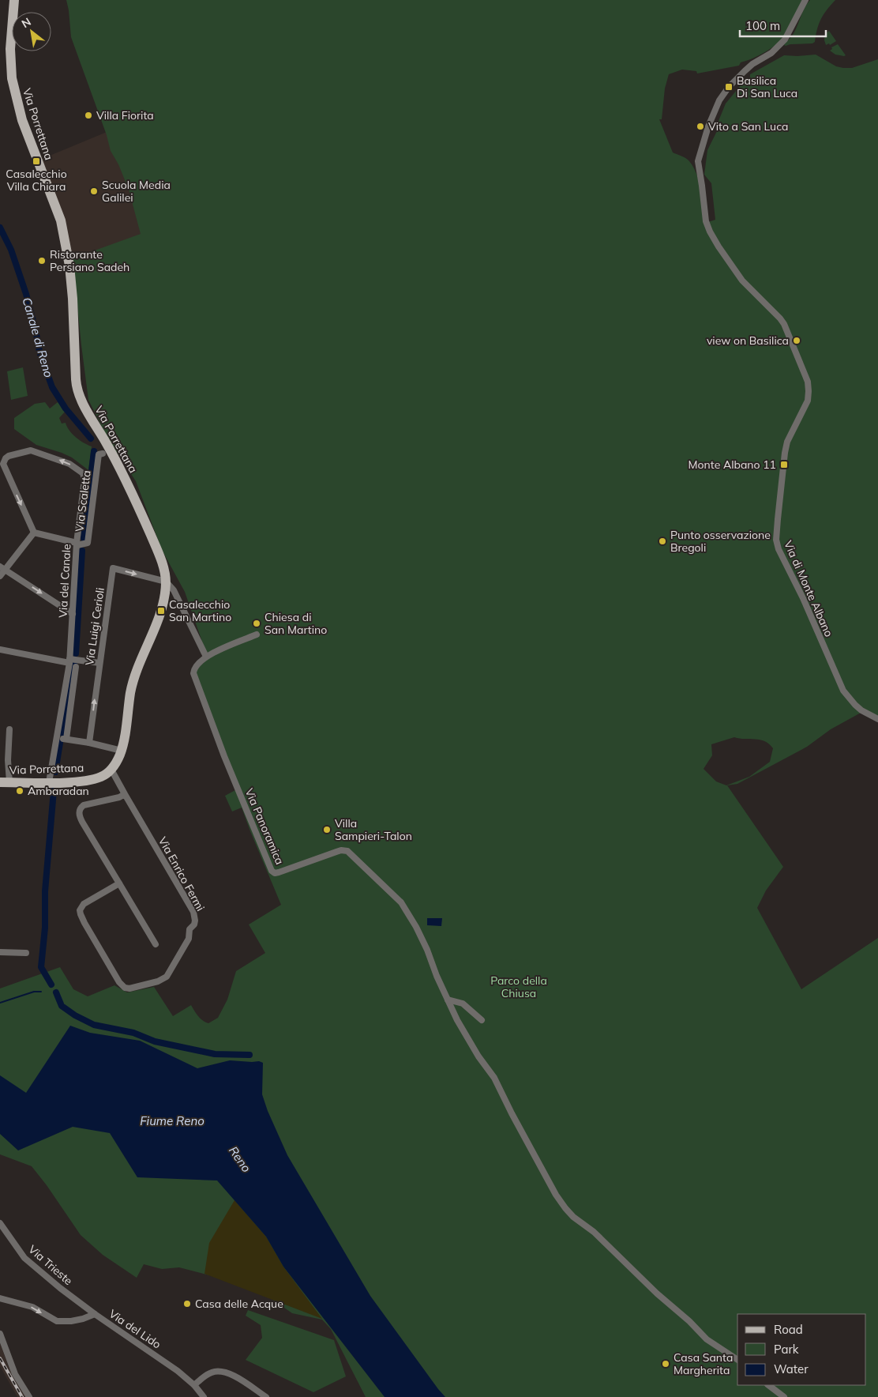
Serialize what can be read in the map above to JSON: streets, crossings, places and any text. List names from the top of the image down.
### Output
{
  "streets": {
    "main road": ["Via Porrettana"],
    "street": [
      "Via Scaletta",
      "Via del Canale",
      "Via di Monte Albano",
      "Via Luigi Cerioli",
      "Via Panoramica",
      "Via Enrico Fermi",
      "Via Trieste",
      "Via del Lido"
    ]
  },
  "crossings": [
    ["Via Porrettana", "Via del Canale"],
    ["Via Porrettana", "Via Luigi Cerioli"],
    ["Via Scaletta", "Via del Canale"],
    ["Via Trieste", "Via del Lido"]
  ],
  "one_way": ["Via del Lido"],
  "water": ["Canale di Reno", "Fiume Reno", "Reno"],
  "parks": ["Parco della Chiusa"],
  "places": {
    "transit": [
      "Basilica Di San Luca",
      "Casalecchio Villa Chiara",
      "Monte Albano 11",
      "Casalecchio San Martino"
    ],
    "other": [
      "Villa Fiorita",
      "Vito a San Luca",
      "Scuola Media Galilei",
      "Ristorante Persiano Sadeh",
      "view on Basilica",
      "Punto osservazione Bregoli",
      "Chiesa di San Martino",
      "Ambaradan",
      "Villa Sampieri-Talon",
      "Casa delle Acque",
      "Casa Santa Margherita"
    ]
  },
  "legend": ["Road", "Park", "Water"],
  "scale_bar": "100 m",
  "north": "top left"
}
